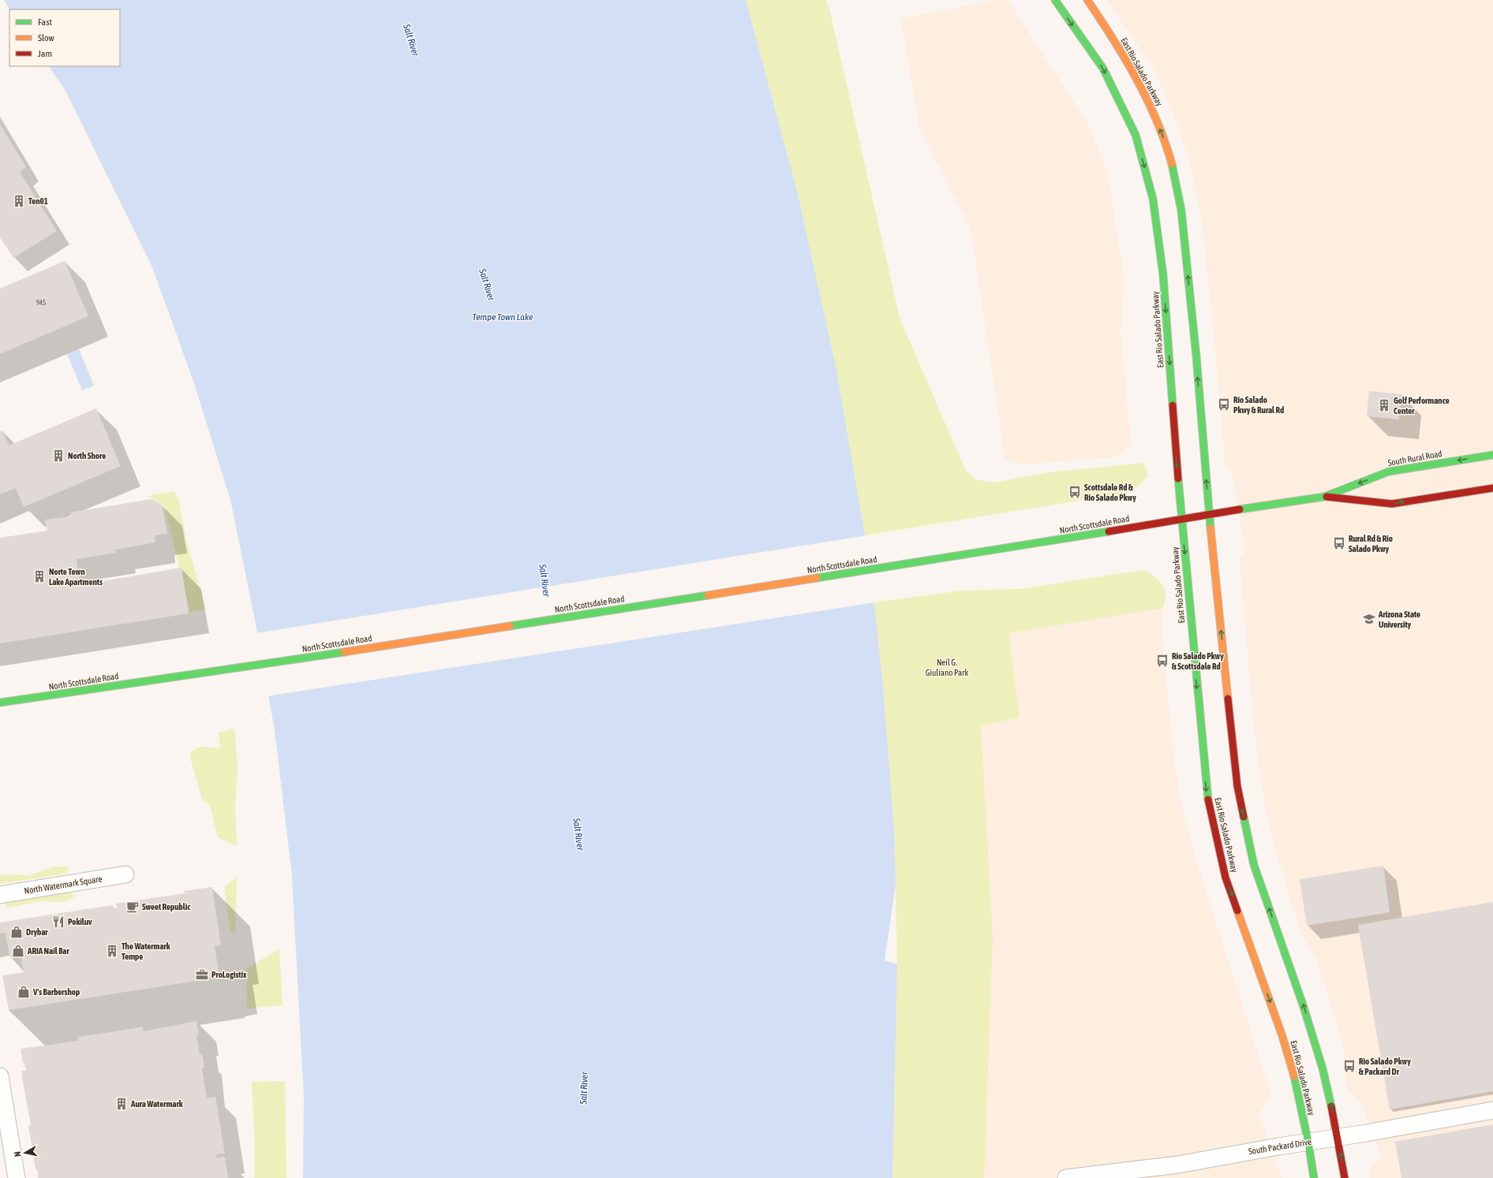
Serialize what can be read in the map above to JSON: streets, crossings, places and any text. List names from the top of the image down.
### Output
{
  "streets": {
    "main road": ["East Rio Salado Parkway", "South Rural Road", "North Scottsdale Road"],
    "street": ["North Watermark Square", "South Packard Drive"]
  },
  "crossings": [
    ["East Rio Salado Parkway", "South Rural Road"],
    ["East Rio Salado Parkway", "North Scottsdale Road"],
    ["East Rio Salado Parkway", "South Packard Drive"],
    ["South Rural Road", "North Scottsdale Road"]
  ],
  "water": ["Salt River", "Tempe Town Lake"],
  "parks": ["Neil G. Giuliano Park"],
  "places": {
    "building": [
      "Ten01",
      "Golf Performance Center",
      "North Shore",
      "Norte Town Lake Apartments",
      "The Watermark Tempe",
      "Aura Watermark"
    ],
    "bus stop": [
      "Rio Salado Pkwy & Rural Rd",
      "Scottsdale Rd & Rio Salado Pkwy",
      "Rural Rd & Rio Salado Pkwy",
      "Rio Salado Pkwy & Scottsdale Rd",
      "Rio Salado Pkwy & Packard Dr"
    ],
    "school or university": ["Arizona State University"],
    "cafe": ["Sweet Republic"],
    "restaurant": ["Pokiluv"],
    "shop": ["Drybar", "ARIA Nail Bar", "V's Barbershop"],
    "office": ["ProLogistix"]
  },
  "house_numbers": ["945"],
  "legend": ["Fast", "Slow", "Jam"],
  "north": "left"
}
